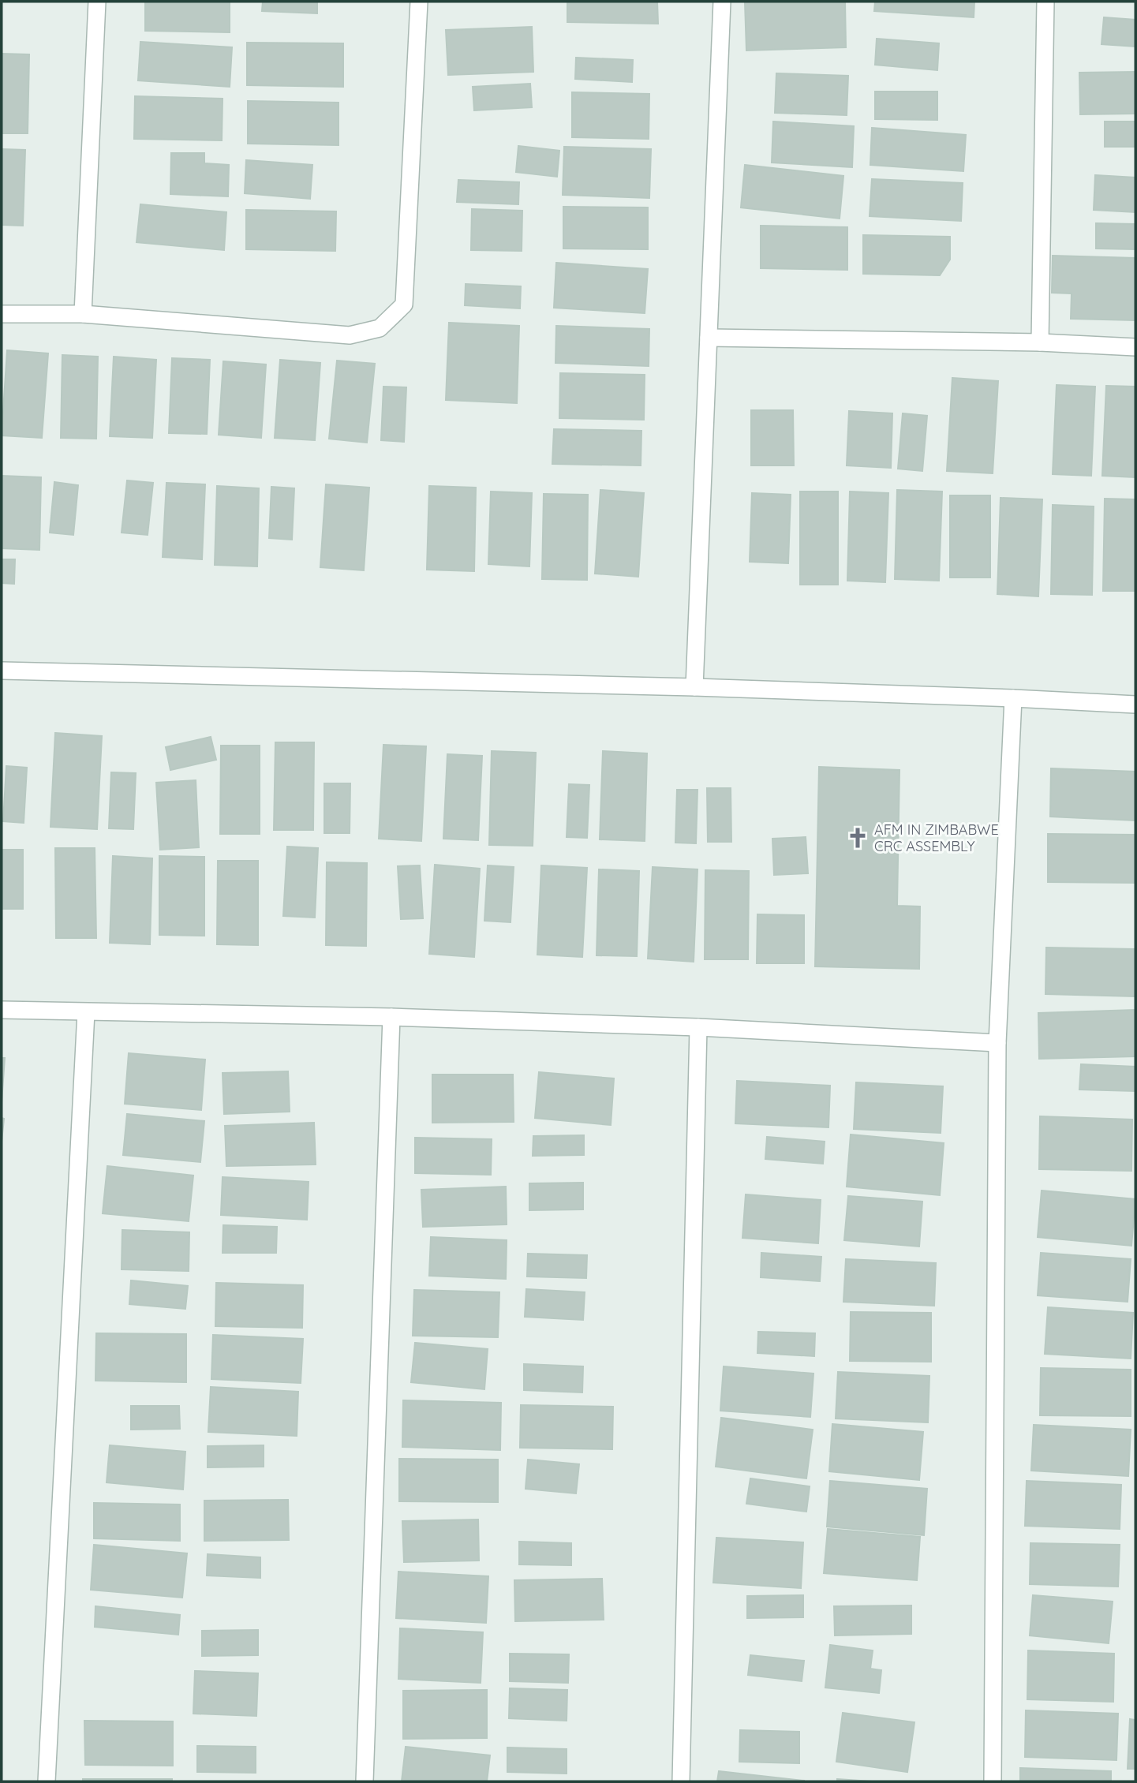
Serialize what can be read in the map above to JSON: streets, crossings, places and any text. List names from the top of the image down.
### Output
{
  "places": {
    "church": ["AFM IN ZIMBABWE CRC ASSEMBLY"]
  }
}
